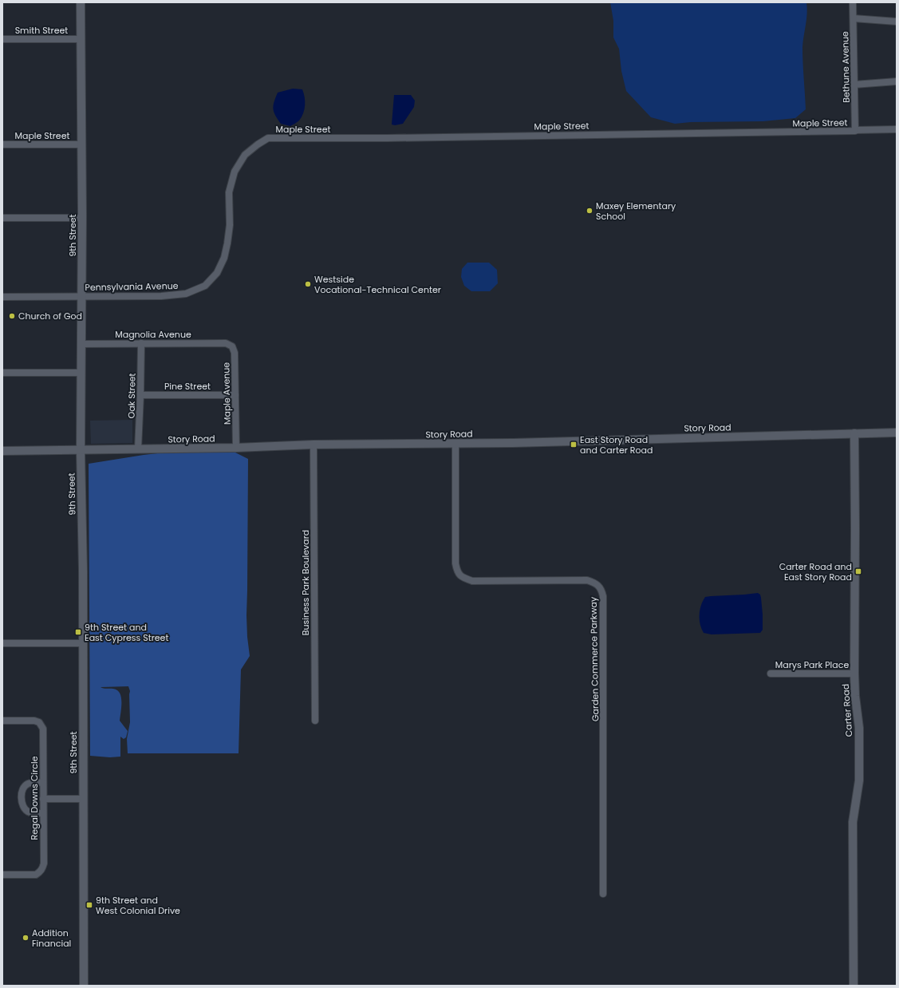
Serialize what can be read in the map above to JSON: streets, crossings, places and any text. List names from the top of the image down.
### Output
{
  "streets": {
    "street": [
      "Smith Street",
      "Bethune Avenue",
      "Maple Street",
      "9th Street",
      "Pennsylvania Avenue",
      "Magnolia Avenue",
      "Pine Street",
      "Maple Avenue",
      "Oak Street",
      "Story Road",
      "Business Park Boulevard",
      "Garden Commerce Parkway",
      "Marys Park Place",
      "Carter Road",
      "Regal Downs Circle"
    ]
  },
  "crossings": [
    ["Smith Street", "9th Street"],
    ["Bethune Avenue", "Maple Street"],
    ["Maple Street", "9th Street"],
    ["Maple Street", "Pennsylvania Avenue"],
    ["9th Street", "Pennsylvania Avenue"],
    ["9th Street", "Magnolia Avenue"],
    ["9th Street", "Story Road"],
    ["Magnolia Avenue", "Maple Avenue"],
    ["Magnolia Avenue", "Oak Street"],
    ["Pine Street", "Maple Avenue"],
    ["Pine Street", "Oak Street"],
    ["Maple Avenue", "Story Road"],
    ["Oak Street", "Story Road"],
    ["Story Road", "Business Park Boulevard"],
    ["Story Road", "Garden Commerce Parkway"],
    ["Story Road", "Carter Road"],
    ["Marys Park Place", "Carter Road"]
  ],
  "places": {
    "other": [
      "Maxey Elementary School",
      "Westside Vocational-Technical Center",
      "Church of God",
      "Addition Financial"
    ],
    "transit": [
      "East Story Road and Carter Road",
      "Carter Road and East Story Road",
      "9th Street and East Cypress Street",
      "9th Street and West Colonial Drive"
    ]
  }
}
